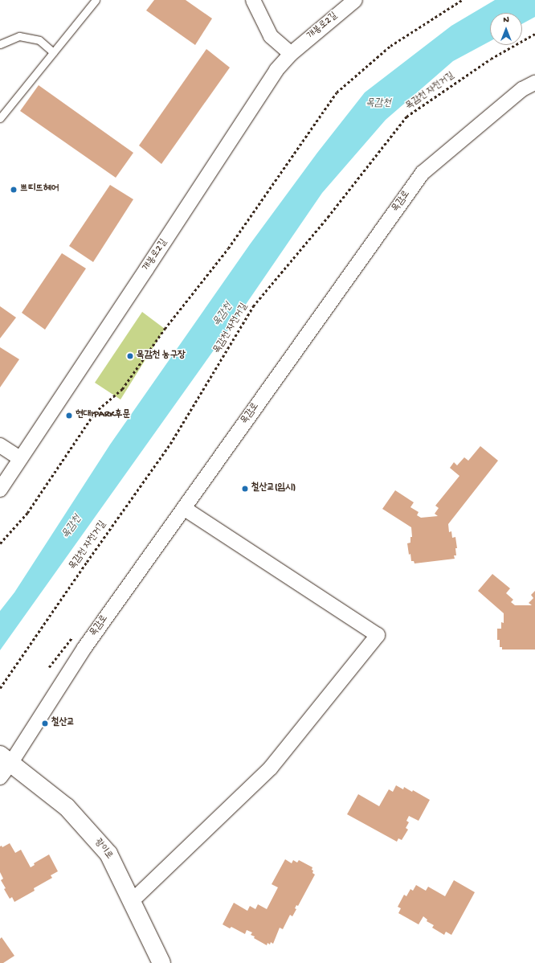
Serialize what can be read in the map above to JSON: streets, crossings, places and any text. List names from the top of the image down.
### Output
{
  "streets": {
    "street": ["개봉로2길", "목감로", "광이로"],
    "path": ["목감천 자전거길"]
  },
  "crossings": [
    ["목감로", "광이로"]
  ],
  "water": ["목감천"],
  "places": [
    "쁘띠뜨헤어",
    "목감천 농구장",
    "현대IPARK후문",
    "철산교(임시)",
    "철산교"
  ],
  "north": "top"
}
